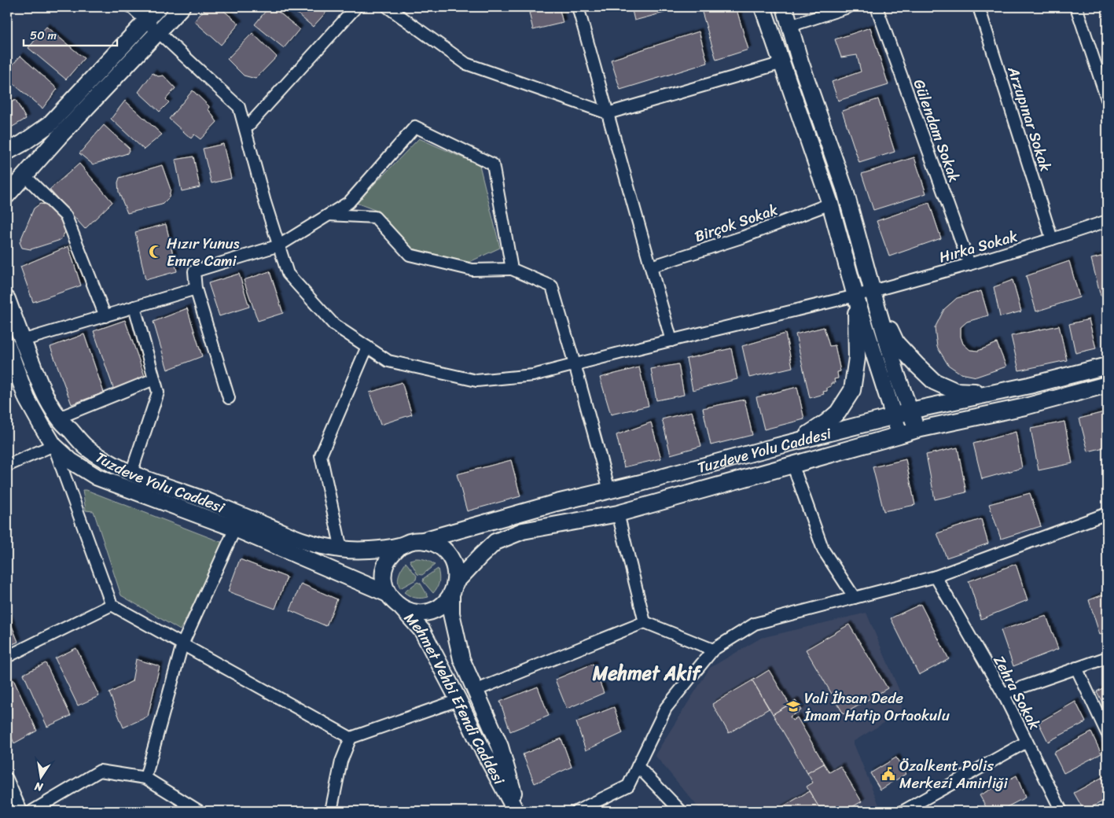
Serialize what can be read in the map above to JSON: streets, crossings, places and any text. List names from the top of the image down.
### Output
{
  "streets": {
    "main road": ["Tuzdeve Yolu Caddesi", "Mehmet Vehbi Efendi Caddesi"],
    "street": [
      "Arzupınar Sokak",
      "Gülendam Sokak",
      "Birçok Sokak",
      "Hırka Sokak",
      "Zehra Sokak"
    ]
  },
  "crossings": [
    ["Arzupınar Sokak", "Hırka Sokak"],
    ["Gülendam Sokak", "Hırka Sokak"],
    ["Tuzdeve Yolu Caddesi", "Mehmet Vehbi Efendi Caddesi"]
  ],
  "districts": ["Mehmet Akif"],
  "places": {
    "mosque": ["Hızır Yunus Emre Cami"],
    "school or university": ["Vali İhsan Dede İmam Hatip Ortaokulu"],
    "public building": ["Özalkent Polis Merkezi Amirliği"]
  },
  "scale_bar": "50 m",
  "north": "bottom"
}
